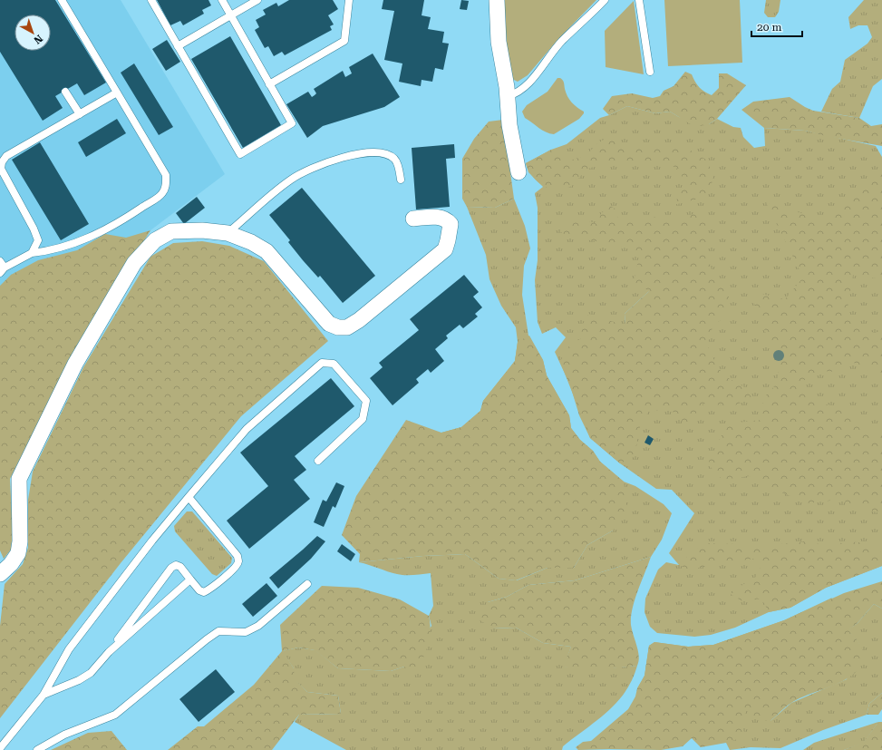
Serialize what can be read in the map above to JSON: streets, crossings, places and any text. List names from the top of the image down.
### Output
{
  "scale_bar": "20 m",
  "north": "bottom right"
}
